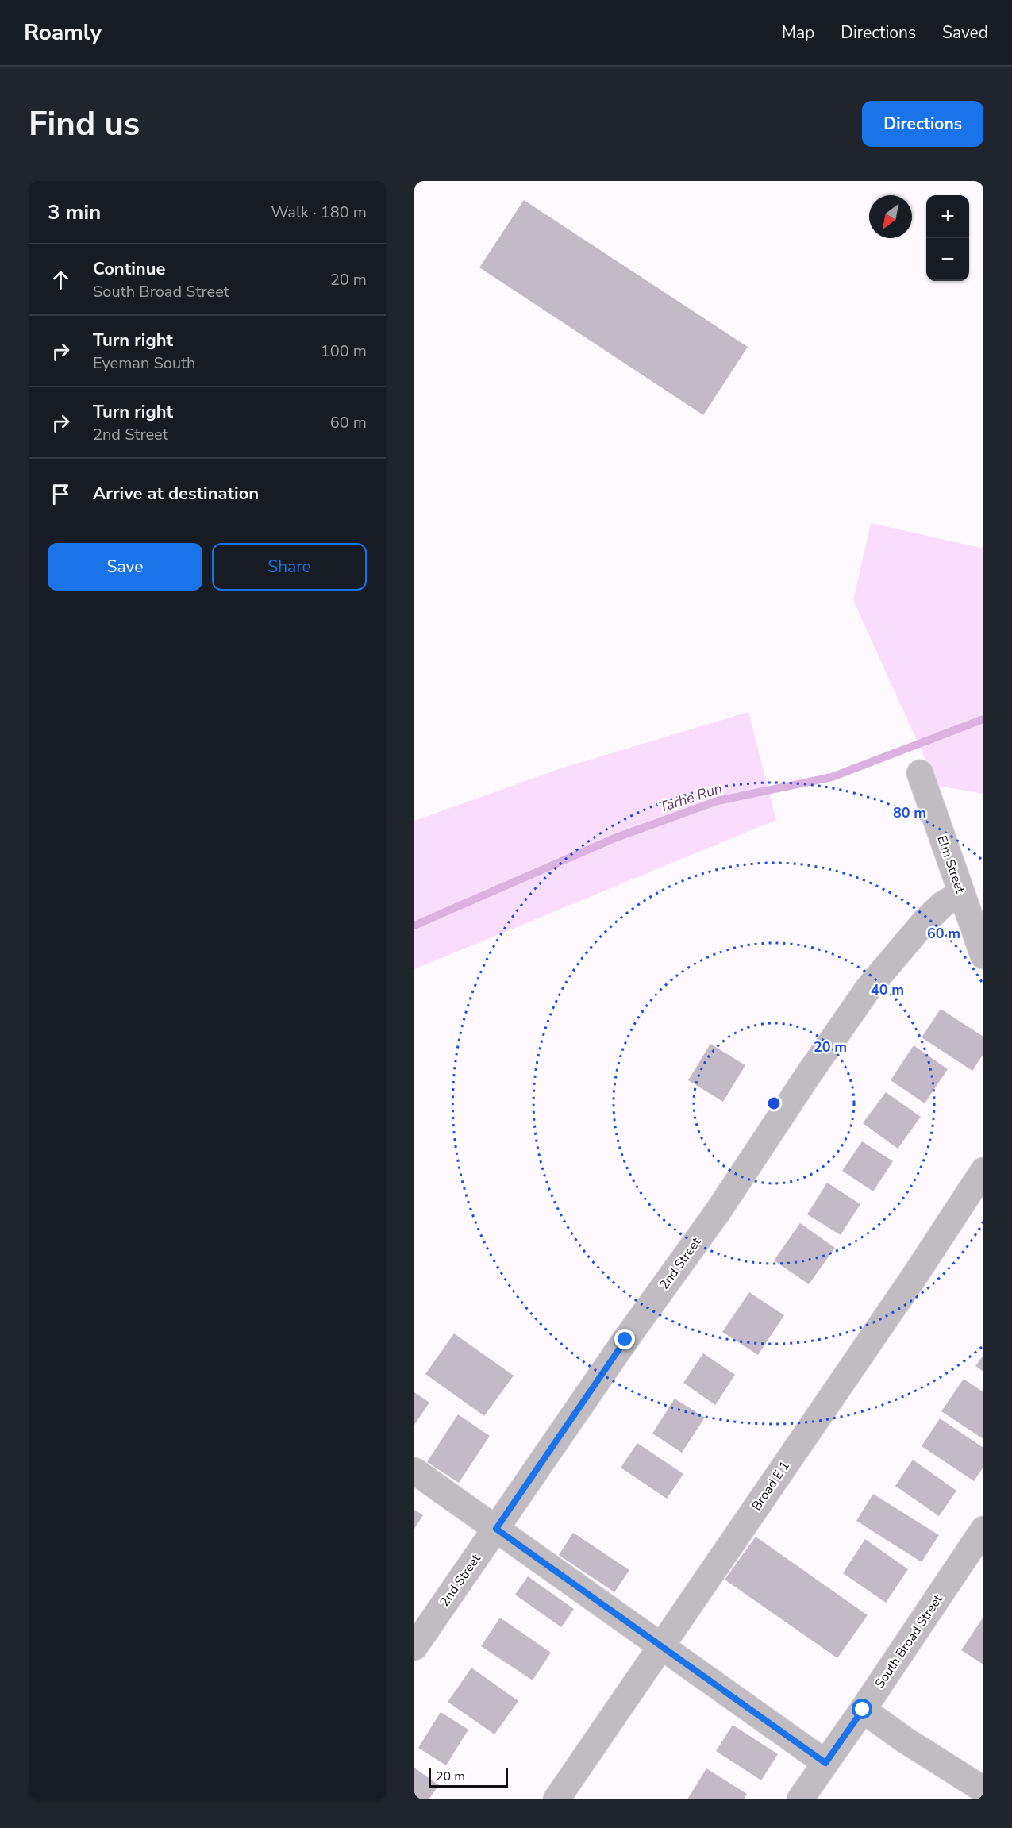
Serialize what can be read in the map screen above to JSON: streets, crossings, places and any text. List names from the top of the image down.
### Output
{
  "streets": {
    "street": [
      "Elm Street",
      "2nd Street",
      "Broad E 1",
      "South Broad Street"
    ]
  },
  "crossings": [
    ["Elm Street", "2nd Street"]
  ],
  "water": ["Tarhe Run"],
  "scale_bar": "20 m",
  "north": "bottom left",
  "page": {
    "header": "Roamly",
    "nav": ["Map", "Directions", "Saved"],
    "buttons": [
      "Directions",
      ["Save", "Share"]
    ],
    "title": "Find us",
    "heading": ["3 min", "Walk · 180 m"],
    "map_buttons": ["+", "−"],
    "list": [
      ["Continue", "South Broad Street", "20 m"],
      ["Turn right", "Eyeman South", "100 m"],
      ["Turn right", "2nd Street", "60 m"],
      "Arrive at destination"
    ],
    "scale": "20 m"
  },
  "rings": [
    "80 m",
    "60 m",
    "40 m",
    "20 m"
  ]
}
